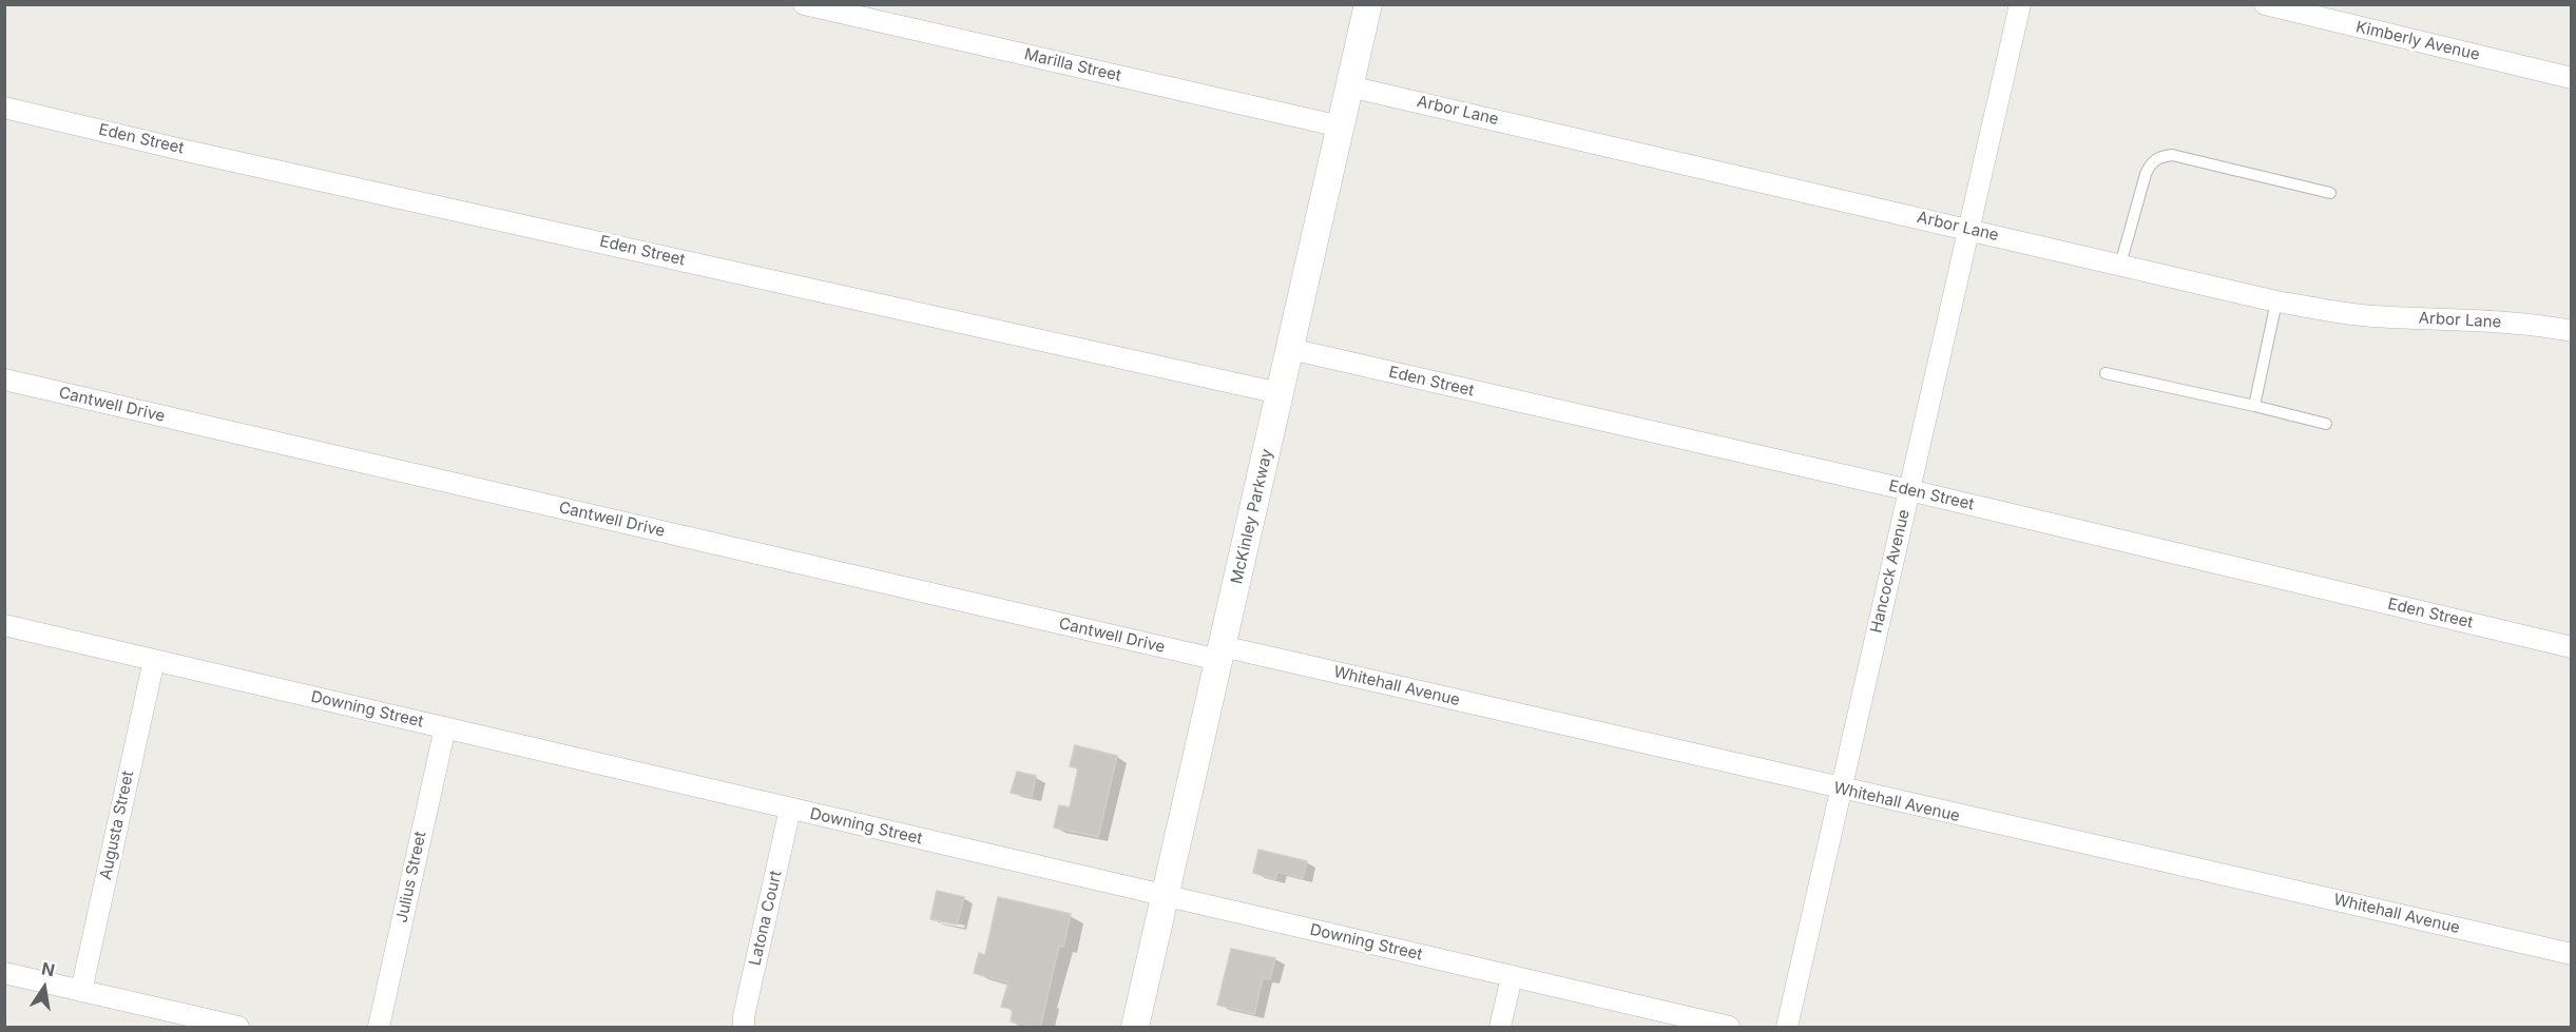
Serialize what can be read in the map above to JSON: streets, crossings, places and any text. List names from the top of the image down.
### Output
{
  "streets": {
    "street": [
      "Kimberly Avenue",
      "Marilla Street",
      "Arbor Lane",
      "Eden Street",
      "Cantwell Drive",
      "McKinley Parkway",
      "Hancock Avenue",
      "Whitehall Avenue",
      "Downing Street",
      "Augusta Street",
      "Julius Street",
      "Latona Court"
    ]
  },
  "crossings": [
    ["Marilla Street", "McKinley Parkway"],
    ["Arbor Lane", "McKinley Parkway"],
    ["Arbor Lane", "Hancock Avenue"],
    ["Eden Street", "McKinley Parkway"],
    ["Eden Street", "Hancock Avenue"],
    ["Cantwell Drive", "McKinley Parkway"],
    ["Cantwell Drive", "Whitehall Avenue"],
    ["McKinley Parkway", "Whitehall Avenue"],
    ["McKinley Parkway", "Downing Street"],
    ["Hancock Avenue", "Whitehall Avenue"],
    ["Downing Street", "Augusta Street"],
    ["Downing Street", "Julius Street"],
    ["Downing Street", "Latona Court"]
  ],
  "north": "top"
}
